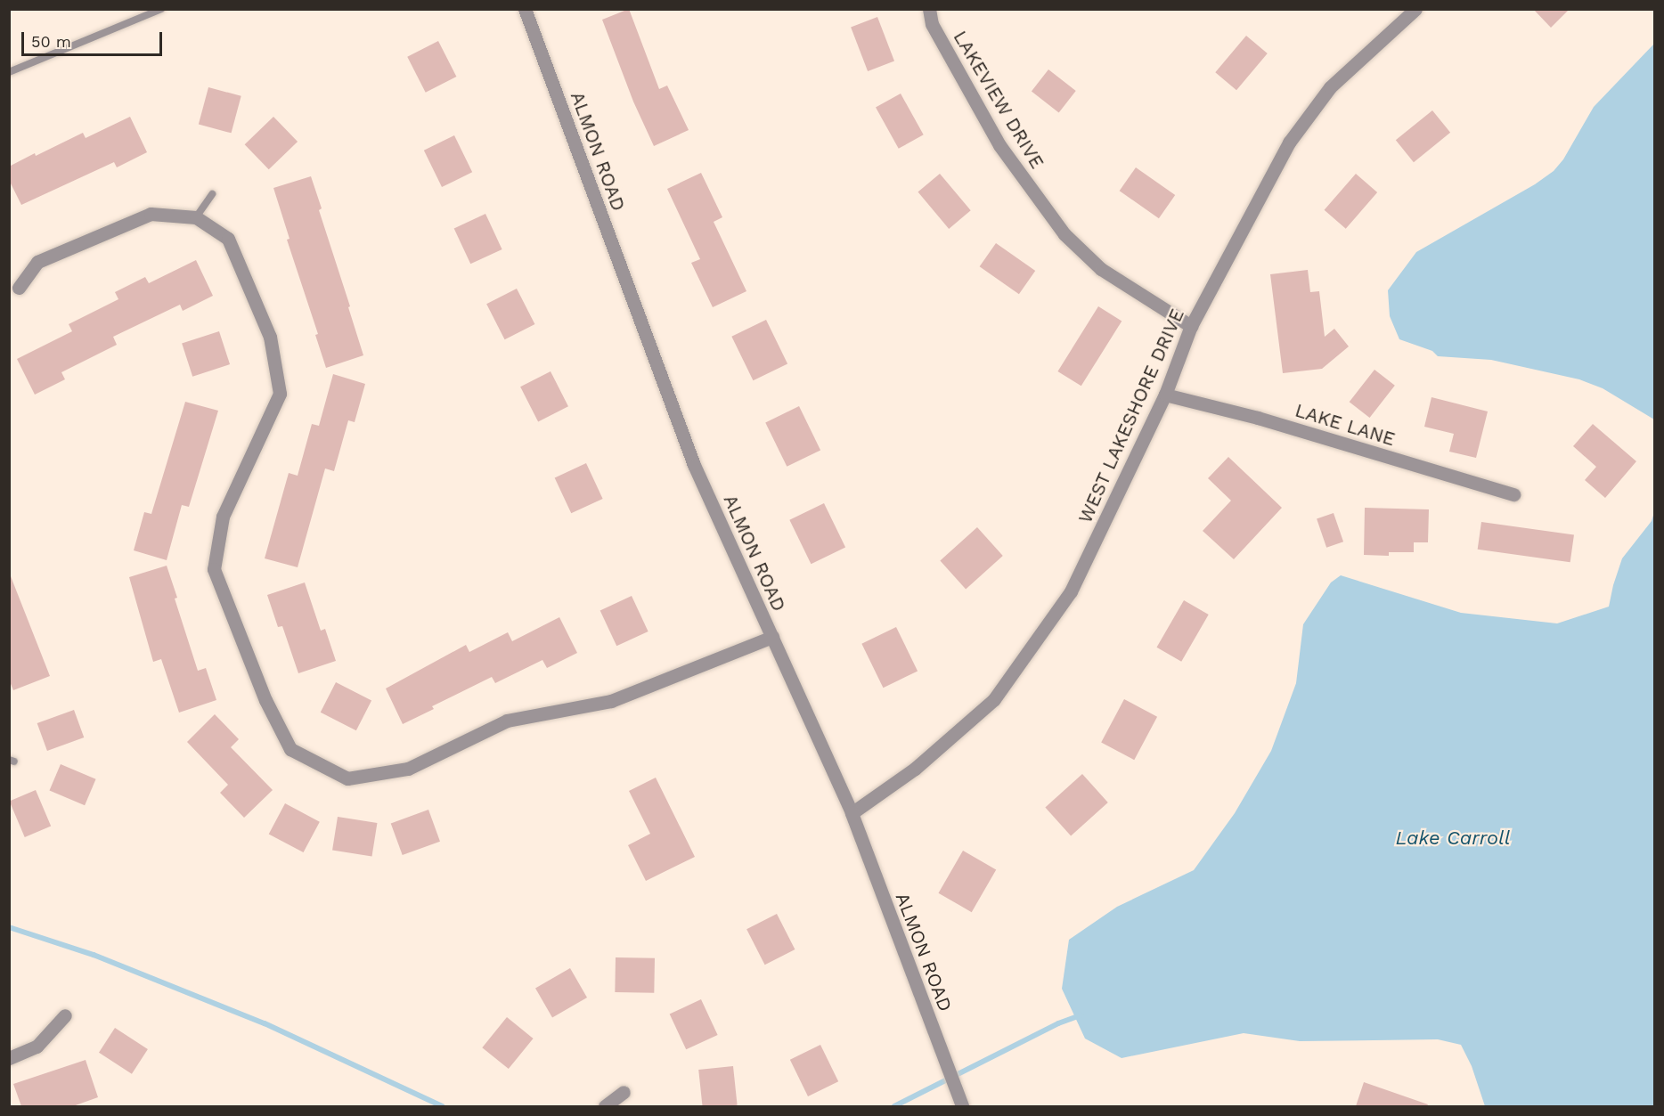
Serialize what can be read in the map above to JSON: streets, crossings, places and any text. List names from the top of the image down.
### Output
{
  "streets": {
    "street": [
      "LAKEVIEW DRIVE",
      "ALMON ROAD",
      "WEST LAKESHORE DRIVE",
      "LAKE LANE"
    ]
  },
  "crossings": [
    ["LAKEVIEW DRIVE", "WEST LAKESHORE DRIVE"],
    ["ALMON ROAD", "WEST LAKESHORE DRIVE"],
    ["WEST LAKESHORE DRIVE", "LAKE LANE"]
  ],
  "water": ["Lake Carroll"],
  "scale_bar": "50 m"
}
